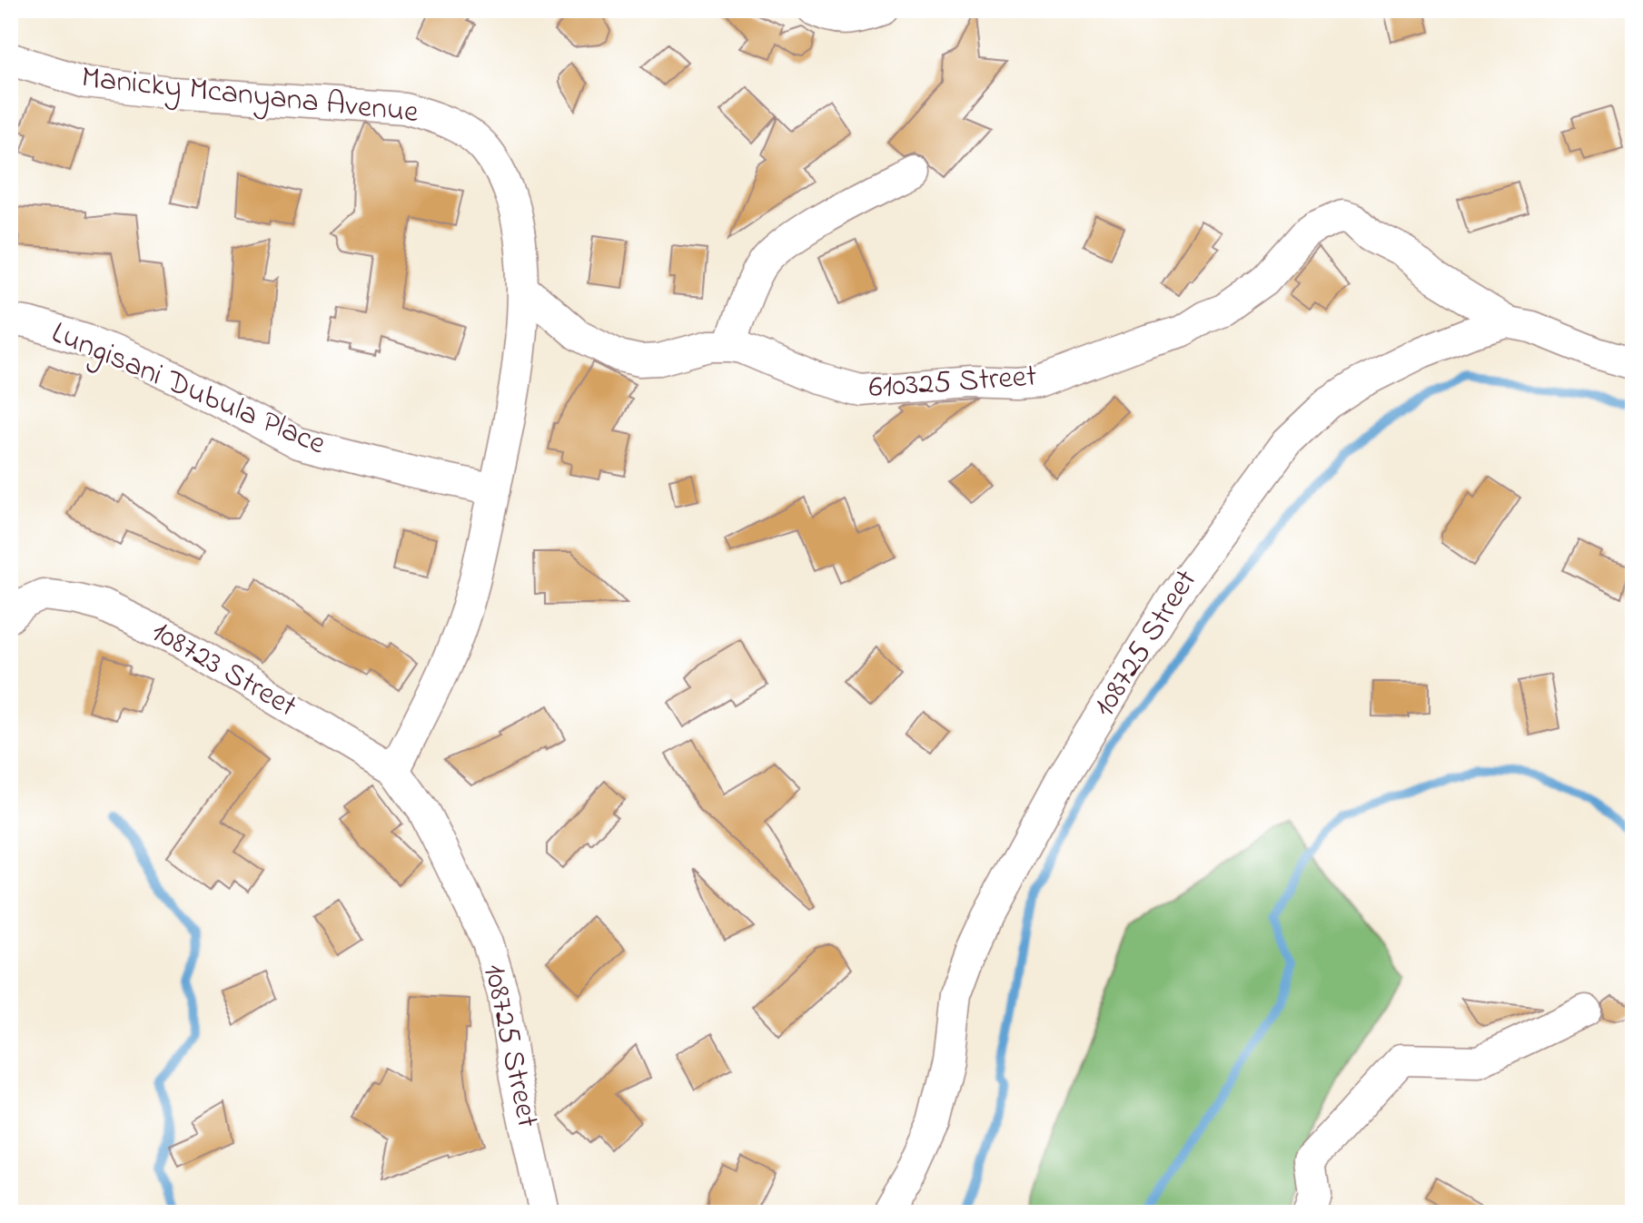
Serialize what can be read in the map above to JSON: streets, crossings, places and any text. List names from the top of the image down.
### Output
{
  "streets": {
    "street": [
      "Manicky Mcanyana Avenue",
      "610325 Street",
      "Lungisani Dubula Place",
      "108725 Street",
      "108723 Street"
    ]
  },
  "crossings": [
    ["Manicky Mcanyana Avenue", "610325 Street"],
    ["Manicky Mcanyana Avenue", "Lungisani Dubula Place"],
    ["Manicky Mcanyana Avenue", "108725 Street"],
    ["Manicky Mcanyana Avenue", "108723 Street"],
    ["610325 Street", "108725 Street"],
    ["108725 Street", "108723 Street"]
  ]
}
